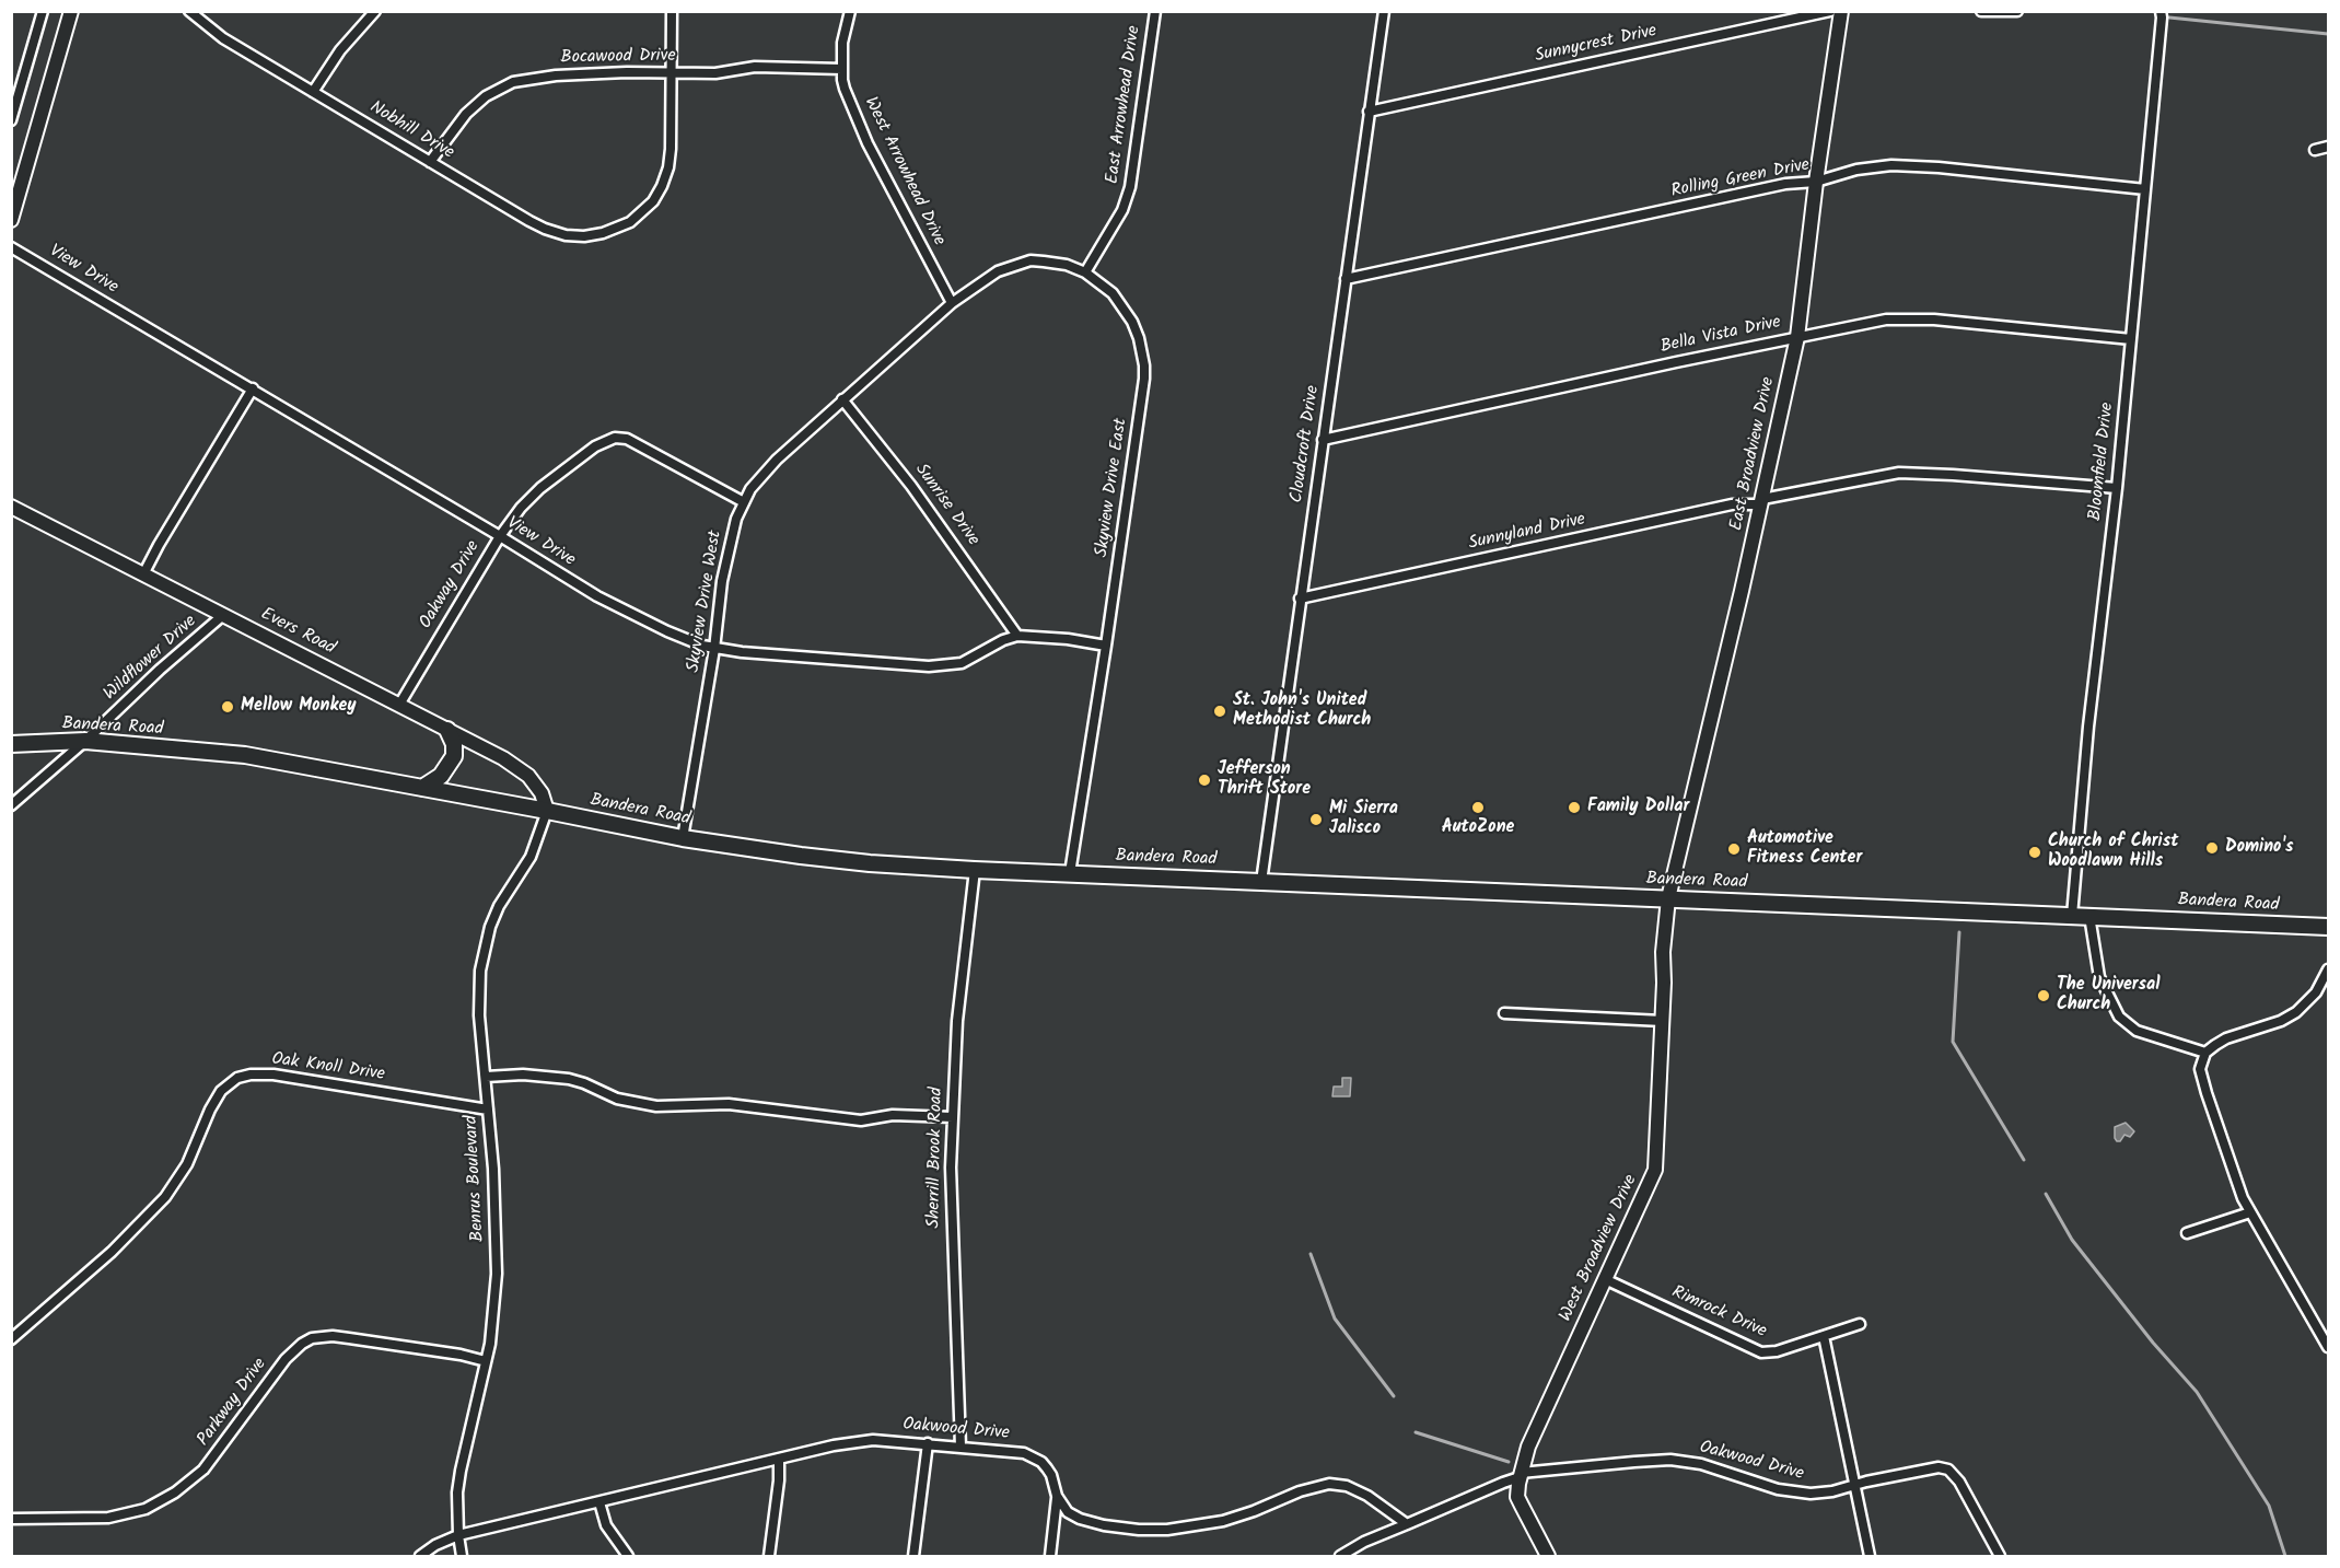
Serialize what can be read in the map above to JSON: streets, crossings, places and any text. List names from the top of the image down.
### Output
{
  "streets": {
    "main road": ["Bandera Road"],
    "street": [
      "Sunnycrest Drive",
      "Bocawood Drive",
      "East Arrowhead Drive",
      "Nobhill Drive",
      "West Arrowhead Drive",
      "Rolling Green Drive",
      "View Drive",
      "Bella Vista Drive",
      "Cloudcroft Drive",
      "East Broadview Drive",
      "Bloomfield Drive",
      "Skyview Drive East",
      "Sunrise Drive",
      "Sunnyland Drive",
      "Oakway Drive",
      "Skyview Drive West",
      "Evers Road",
      "Wildflower Drive",
      "Oak Knoll Drive",
      "Sherrill Brook Road",
      "Benrus Boulevard",
      "West Broadview Drive",
      "Rimrock Drive",
      "Parkway Drive",
      "Oakwood Drive"
    ]
  },
  "crossings": [
    ["Sunnycrest Drive", "Cloudcroft Drive"],
    ["Bocawood Drive", "Nobhill Drive"],
    ["Bocawood Drive", "West Arrowhead Drive"],
    ["East Arrowhead Drive", "Skyview Drive East"],
    ["West Arrowhead Drive", "Skyview Drive East"],
    ["West Arrowhead Drive", "Skyview Drive West"],
    ["Rolling Green Drive", "Cloudcroft Drive"],
    ["Rolling Green Drive", "East Broadview Drive"],
    ["Rolling Green Drive", "Bloomfield Drive"],
    ["View Drive", "Skyview Drive East"],
    ["View Drive", "Sunrise Drive"],
    ["View Drive", "Oakway Drive"],
    ["View Drive", "Skyview Drive West"],
    ["Bella Vista Drive", "Cloudcroft Drive"],
    ["Bella Vista Drive", "East Broadview Drive"],
    ["Bella Vista Drive", "Bloomfield Drive"],
    ["Cloudcroft Drive", "Sunnyland Drive"],
    ["Cloudcroft Drive", "Bandera Road"],
    ["East Broadview Drive", "Sunnyland Drive"],
    ["East Broadview Drive", "Bandera Road"],
    ["East Broadview Drive", "West Broadview Drive"],
    ["Bloomfield Drive", "Sunnyland Drive"],
    ["Bloomfield Drive", "Bandera Road"],
    ["Skyview Drive East", "Skyview Drive West"],
    ["Skyview Drive East", "Bandera Road"],
    ["Sunrise Drive", "Skyview Drive West"],
    ["Oakway Drive", "Skyview Drive West"],
    ["Oakway Drive", "Evers Road"],
    ["Skyview Drive West", "Bandera Road"],
    ["Evers Road", "Wildflower Drive"],
    ["Evers Road", "Bandera Road"],
    ["Evers Road", "Benrus Boulevard"],
    ["Wildflower Drive", "Bandera Road"],
    ["Bandera Road", "Sherrill Brook Road"],
    ["Bandera Road", "Benrus Boulevard"],
    ["Bandera Road", "West Broadview Drive"],
    ["Oak Knoll Drive", "Benrus Boulevard"],
    ["Sherrill Brook Road", "Oakwood Drive"],
    ["Benrus Boulevard", "Parkway Drive"],
    ["Benrus Boulevard", "Oakwood Drive"],
    ["West Broadview Drive", "Rimrock Drive"],
    ["West Broadview Drive", "Oakwood Drive"]
  ],
  "places": [
    "Mellow Monkey",
    "St. John's United Methodist Church",
    "Jefferson Thrift Store",
    "AutoZone",
    "Family Dollar",
    "Mi Sierra Jalisco",
    "Domino's",
    "Automotive Fitness Center",
    "Church of Christ Woodlawn Hills",
    "The Universal Church"
  ]
}
